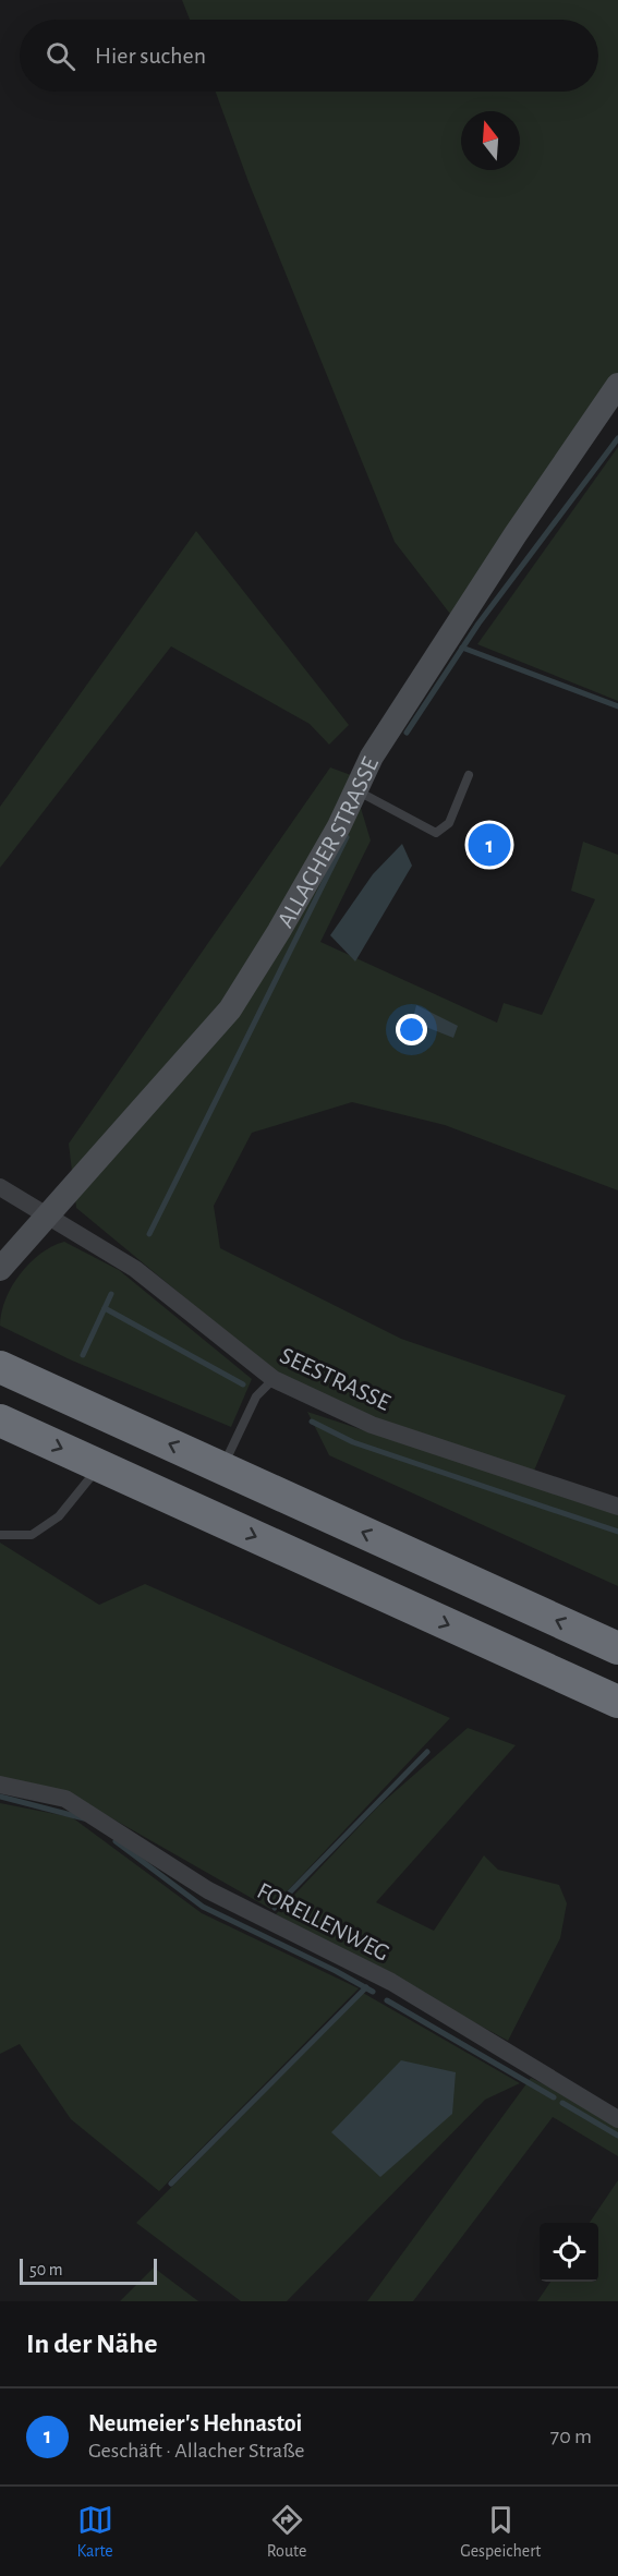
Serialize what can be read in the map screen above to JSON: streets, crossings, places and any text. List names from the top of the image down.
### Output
{
  "streets": {
    "street": ["ALLACHER STRASSE", "SEESTRASSE", "FORELLENWEG"]
  },
  "crossings": [
    ["ALLACHER STRASSE", "SEESTRASSE"]
  ],
  "scale_bar": "50 m",
  "north": "top",
  "page": {
    "search": "Hier suchen",
    "pins": "1",
    "scale": "50 m",
    "heading": "In der Nähe",
    "list": [
      {
        "mark": "1",
        "name": "Neumeier's Hehnastoi",
        "note": "Geschäft · Allacher Straße",
        "value": "70 m"
      }
    ],
    "nav": ["Karte", "Route", "Gespeichert"]
  }
}
